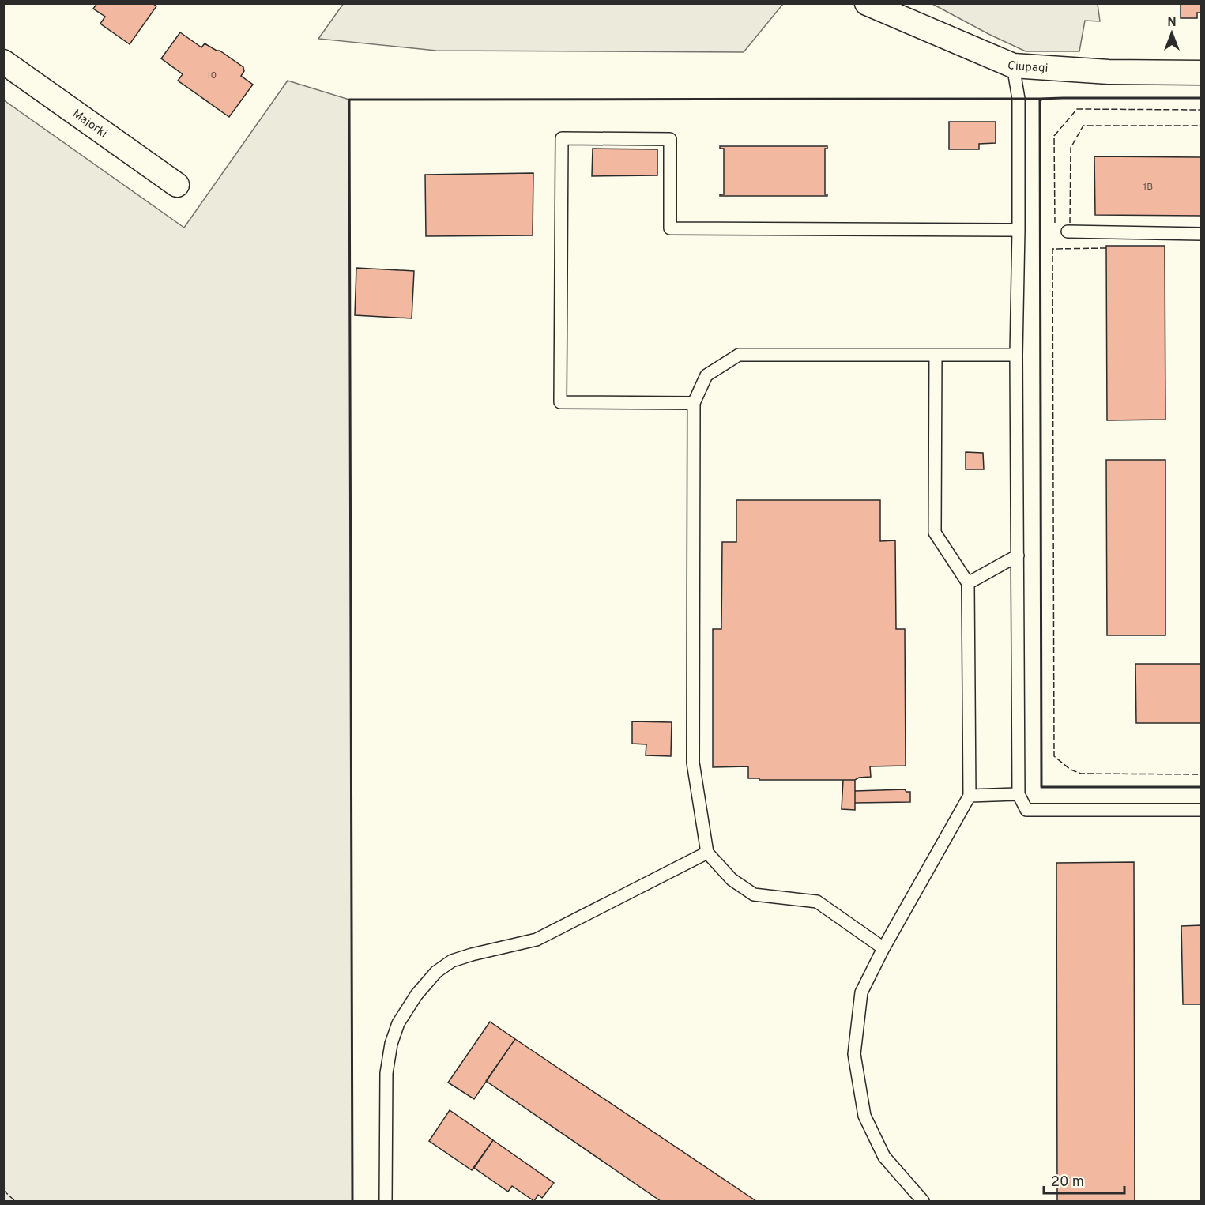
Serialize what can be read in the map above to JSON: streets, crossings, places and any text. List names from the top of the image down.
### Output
{
  "streets": {
    "street": ["Ciupagi", "Majorki"]
  },
  "house_numbers": ["10", "1B"],
  "scale_bar": "20 m",
  "north": "top"
}
